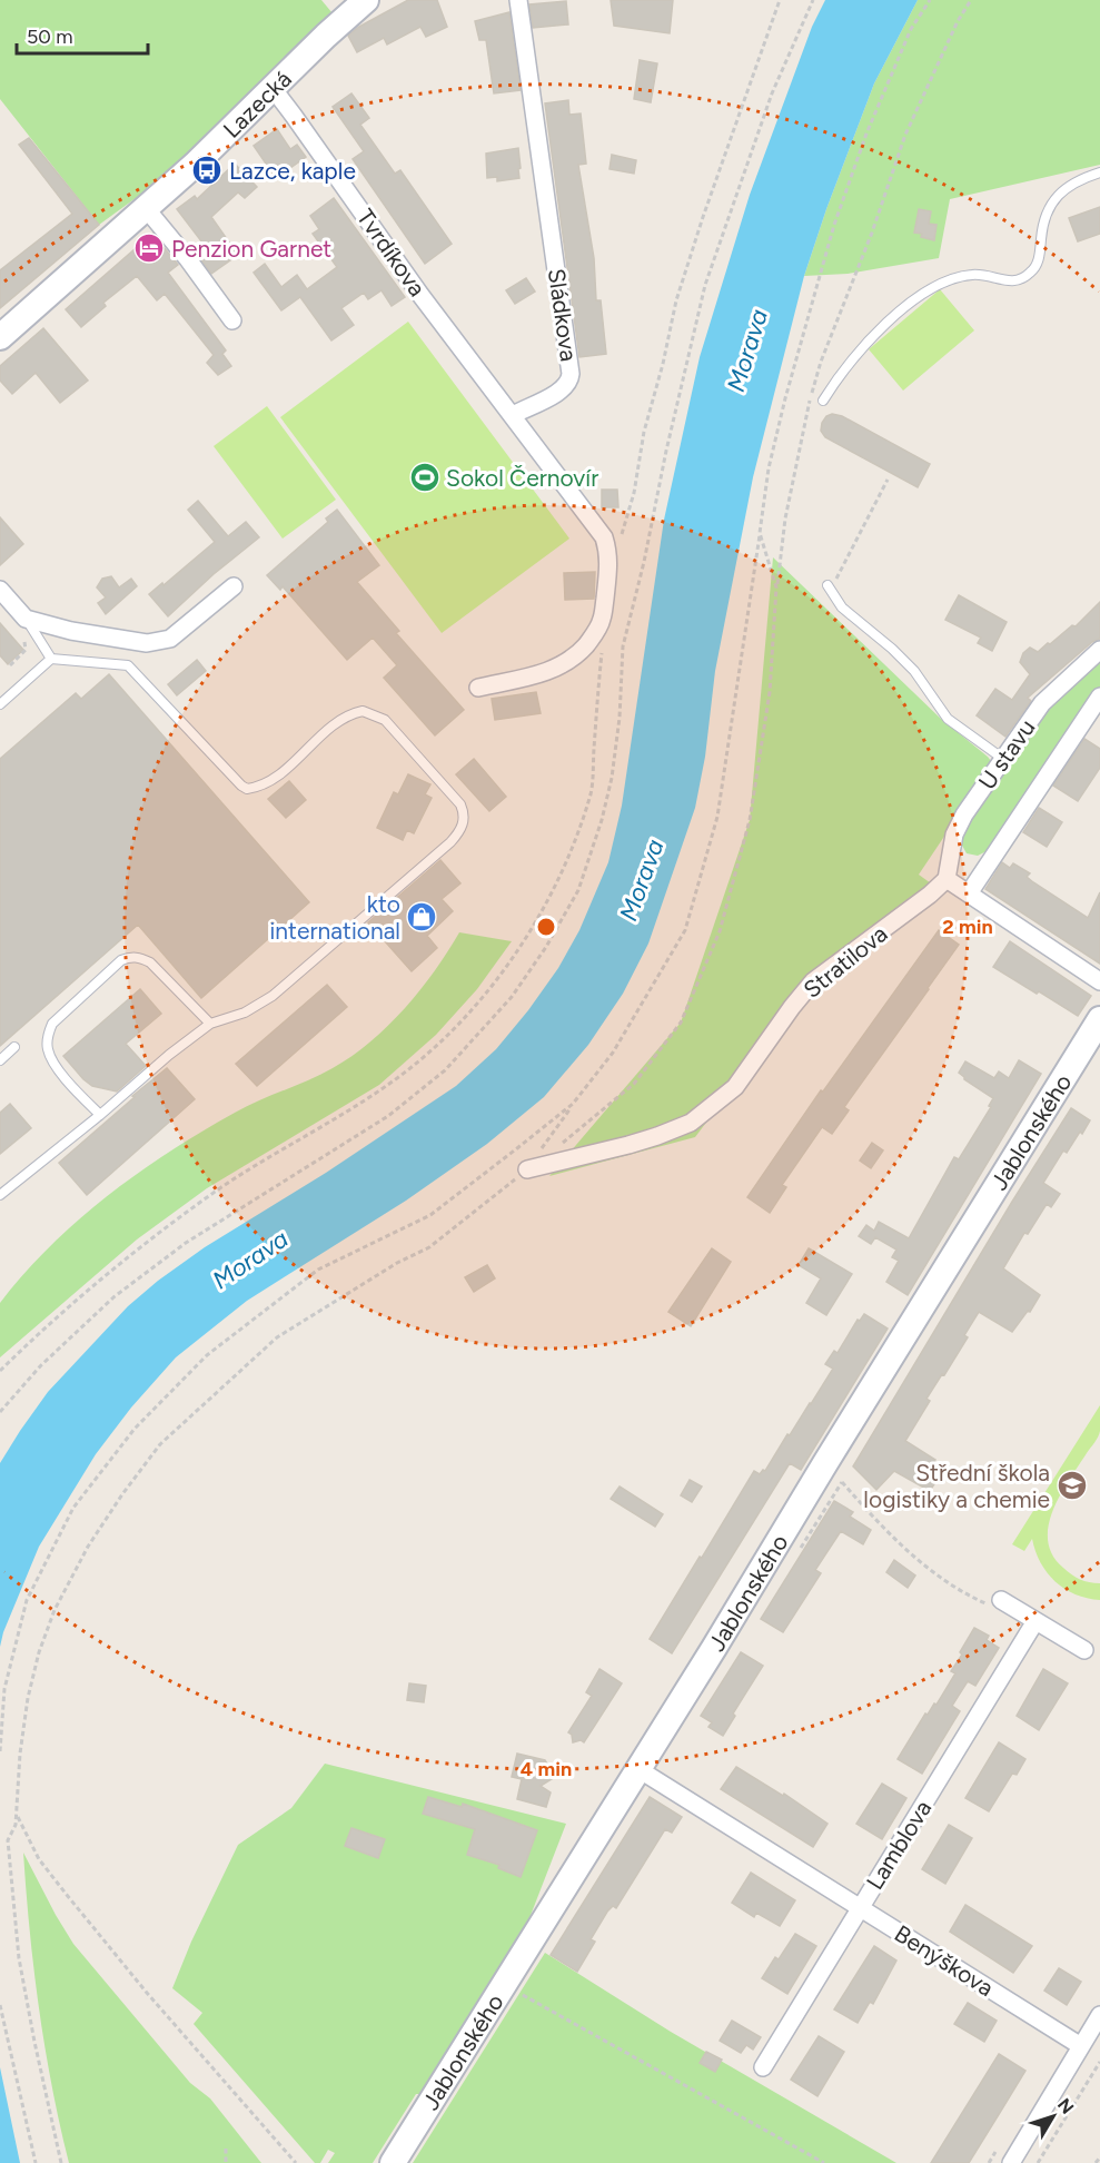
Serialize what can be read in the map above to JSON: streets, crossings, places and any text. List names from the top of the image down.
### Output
{
  "streets": {
    "street": [
      "Lazecká",
      "Tvrdíkova",
      "Sládkova",
      "U stavu",
      "Stratilova",
      "Jablonského",
      "Lamblova",
      "Benýškova"
    ]
  },
  "crossings": [
    ["Lazecká", "Tvrdíkova"],
    ["Tvrdíkova", "Sládkova"],
    ["U stavu", "Stratilova"],
    ["Jablonského", "Benýškova"],
    ["Lamblova", "Benýškova"]
  ],
  "water": ["Morava"],
  "places": {
    "bus stop": ["Lazce, kaple"],
    "hotel": ["Penzion Garnet"],
    "sports": ["Sokol Černovír"],
    "shop": ["kto international"],
    "school or university": ["Střední škola logistiky a chemie"]
  },
  "scale_bar": "50 m",
  "north": "top right",
  "rings": ["2 min", "4 min"]
}
